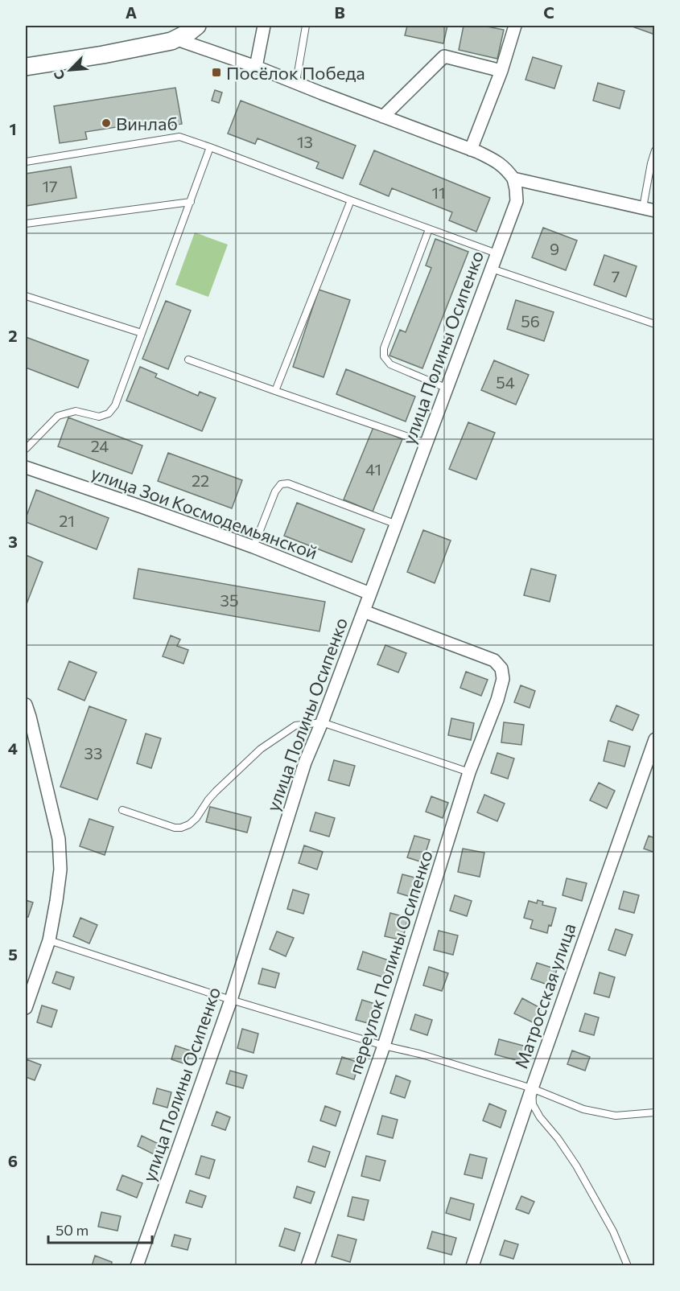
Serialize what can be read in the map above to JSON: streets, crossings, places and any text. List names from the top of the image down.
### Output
{
  "streets": {
    "street": [
      "улица Полины Осипенко",
      "улица Зои Космодемьянской",
      "переулок Полины Осипенко",
      "Матросская улица"
    ]
  },
  "crossings": [
    ["улица Полины Осипенко", "улица Зои Космодемьянской"],
    ["улица Полины Осипенко", "переулок Полины Осипенко"]
  ],
  "places": {
    "transit": ["Посёлок Победа"],
    "other": ["Винлаб"]
  },
  "house_numbers": [
    "13",
    "17",
    "11",
    "9",
    "7",
    "56",
    "54",
    "24",
    "41",
    "22",
    "21",
    "35",
    "33"
  ],
  "scale_bar": "50 m",
  "north": "bottom left",
  "grid": {
    "columns": ["A", "B", "C"],
    "rows": [
      "1",
      "2",
      "3",
      "4",
      "5",
      "6"
    ]
  }
}
